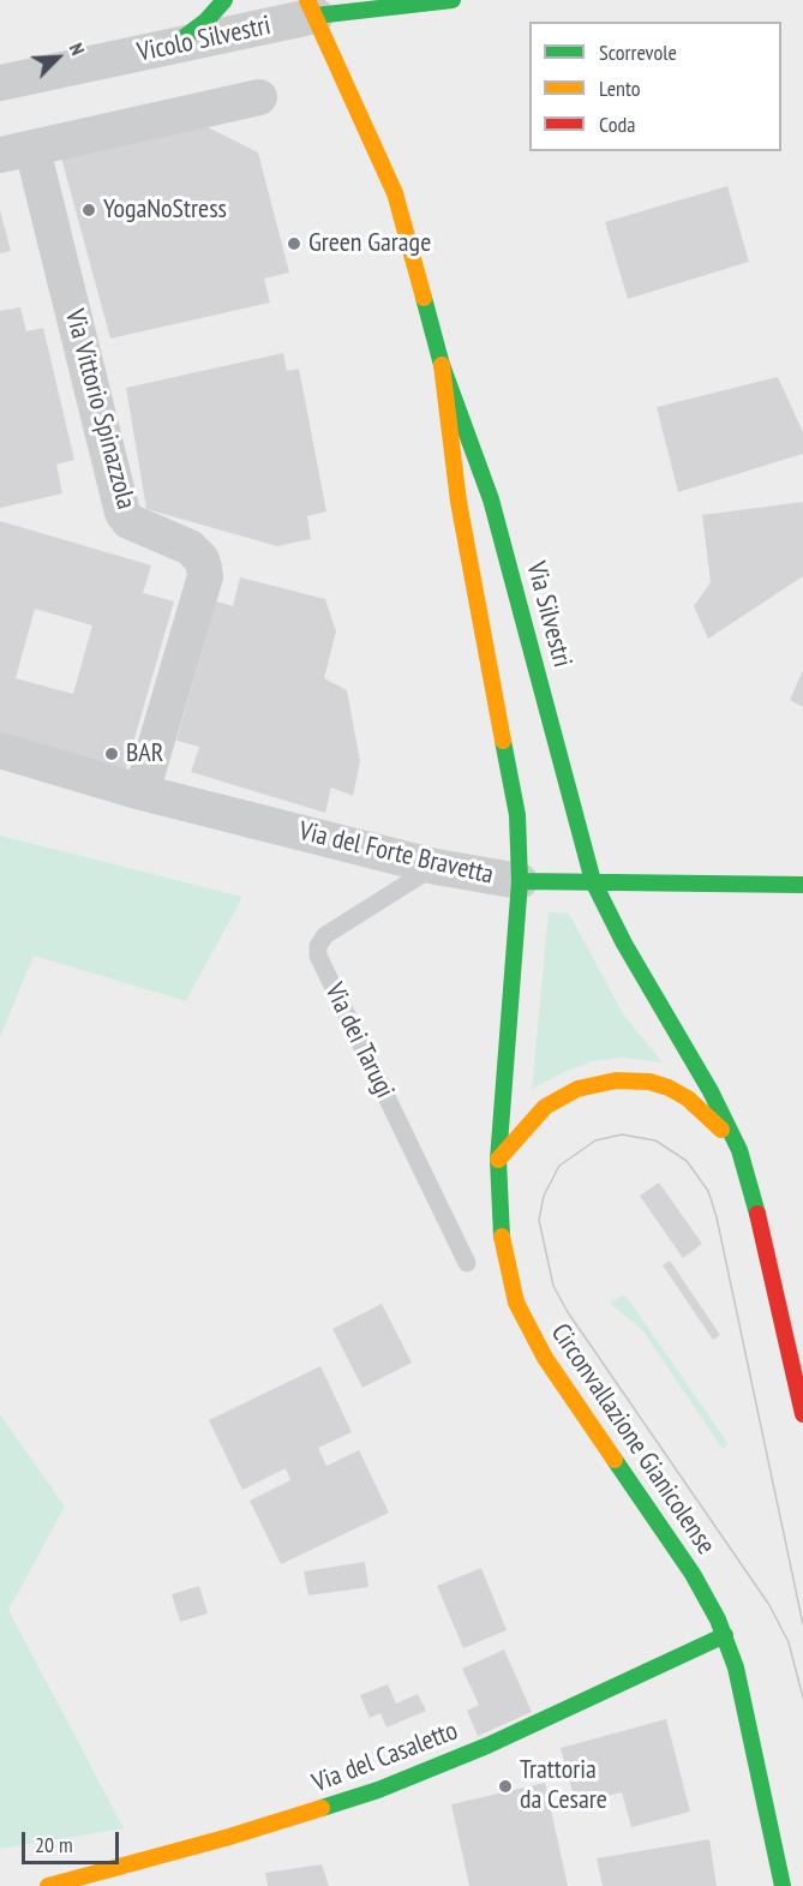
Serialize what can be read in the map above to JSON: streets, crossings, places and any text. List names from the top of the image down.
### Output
{
  "streets": {
    "main road": [
      "Vicolo Silvestri",
      "Via Silvestri",
      "Via del Forte Bravetta",
      "Circonvallazione Gianicolense",
      "Via del Casaletto"
    ],
    "street": ["Via Vittorio Spinazzola"],
    "lane": ["Via dei Tarugi"]
  },
  "crossings": [
    ["Vicolo Silvestri", "Via Silvestri"],
    ["Via Vittorio Spinazzola", "Via del Forte Bravetta"],
    ["Via Silvestri", "Via del Forte Bravetta"],
    ["Via Silvestri", "Circonvallazione Gianicolense"],
    ["Via del Forte Bravetta", "Via dei Tarugi"],
    ["Via del Forte Bravetta", "Circonvallazione Gianicolense"],
    ["Circonvallazione Gianicolense", "Via del Casaletto"]
  ],
  "places": [
    "YogaNoStress",
    "Green Garage",
    "BAR",
    "Trattoria da Cesare"
  ],
  "legend": ["Scorrevole", "Lento", "Coda"],
  "scale_bar": "20 m",
  "north": "top right"
}
